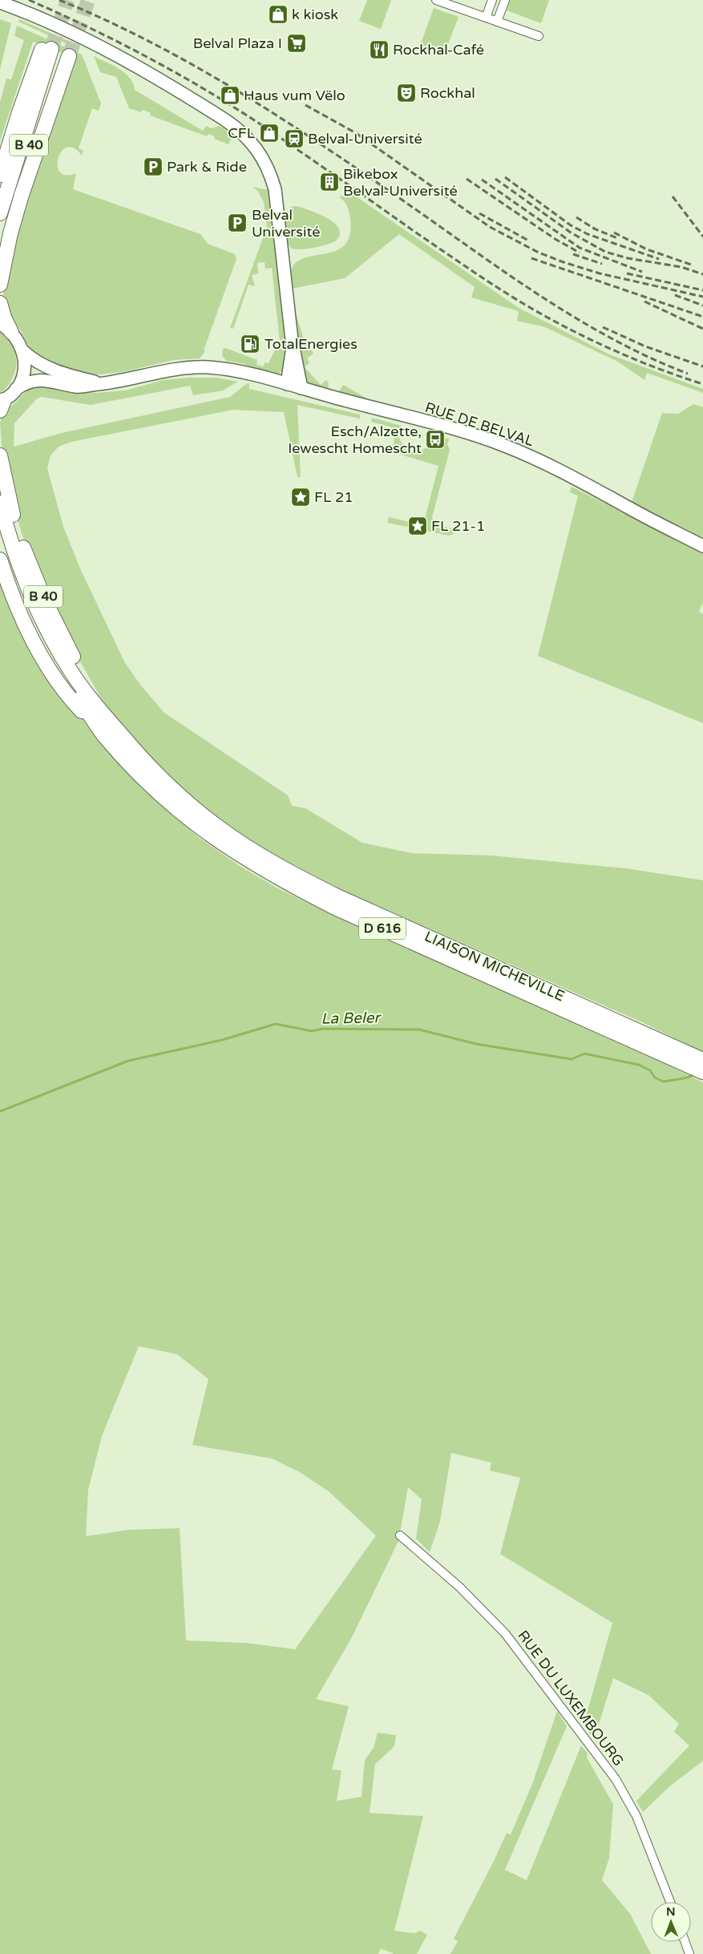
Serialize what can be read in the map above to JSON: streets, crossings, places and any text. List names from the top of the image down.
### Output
{
  "streets": {
    "highway": ["B 40", "D 616", "LIAISON MICHEVILLE"],
    "main road": ["RUE DE BELVAL"],
    "street": ["RUE DU LUXEMBOURG"]
  },
  "crossings": [
    ["B 40", "LIAISON MICHEVILLE"]
  ],
  "water": ["La Beler"],
  "places": {
    "shop": ["k kiosk", "Haus vum Vëlo", "CFL"],
    "supermarket": ["Belval Plaza I"],
    "restaurant": ["Rockhal-Café"],
    "theatre": ["Rockhal"],
    "station": ["Belval-Université"],
    "parking": ["Park & Ride", "Belval Université"],
    "building": ["Bikebox Belval-Université"],
    "fuel station": ["TotalEnergies"],
    "bus stop": ["Esch/Alzette, Iewescht Homescht"],
    "place": ["FL 21", "FL 21-1"]
  },
  "north": "top"
}
